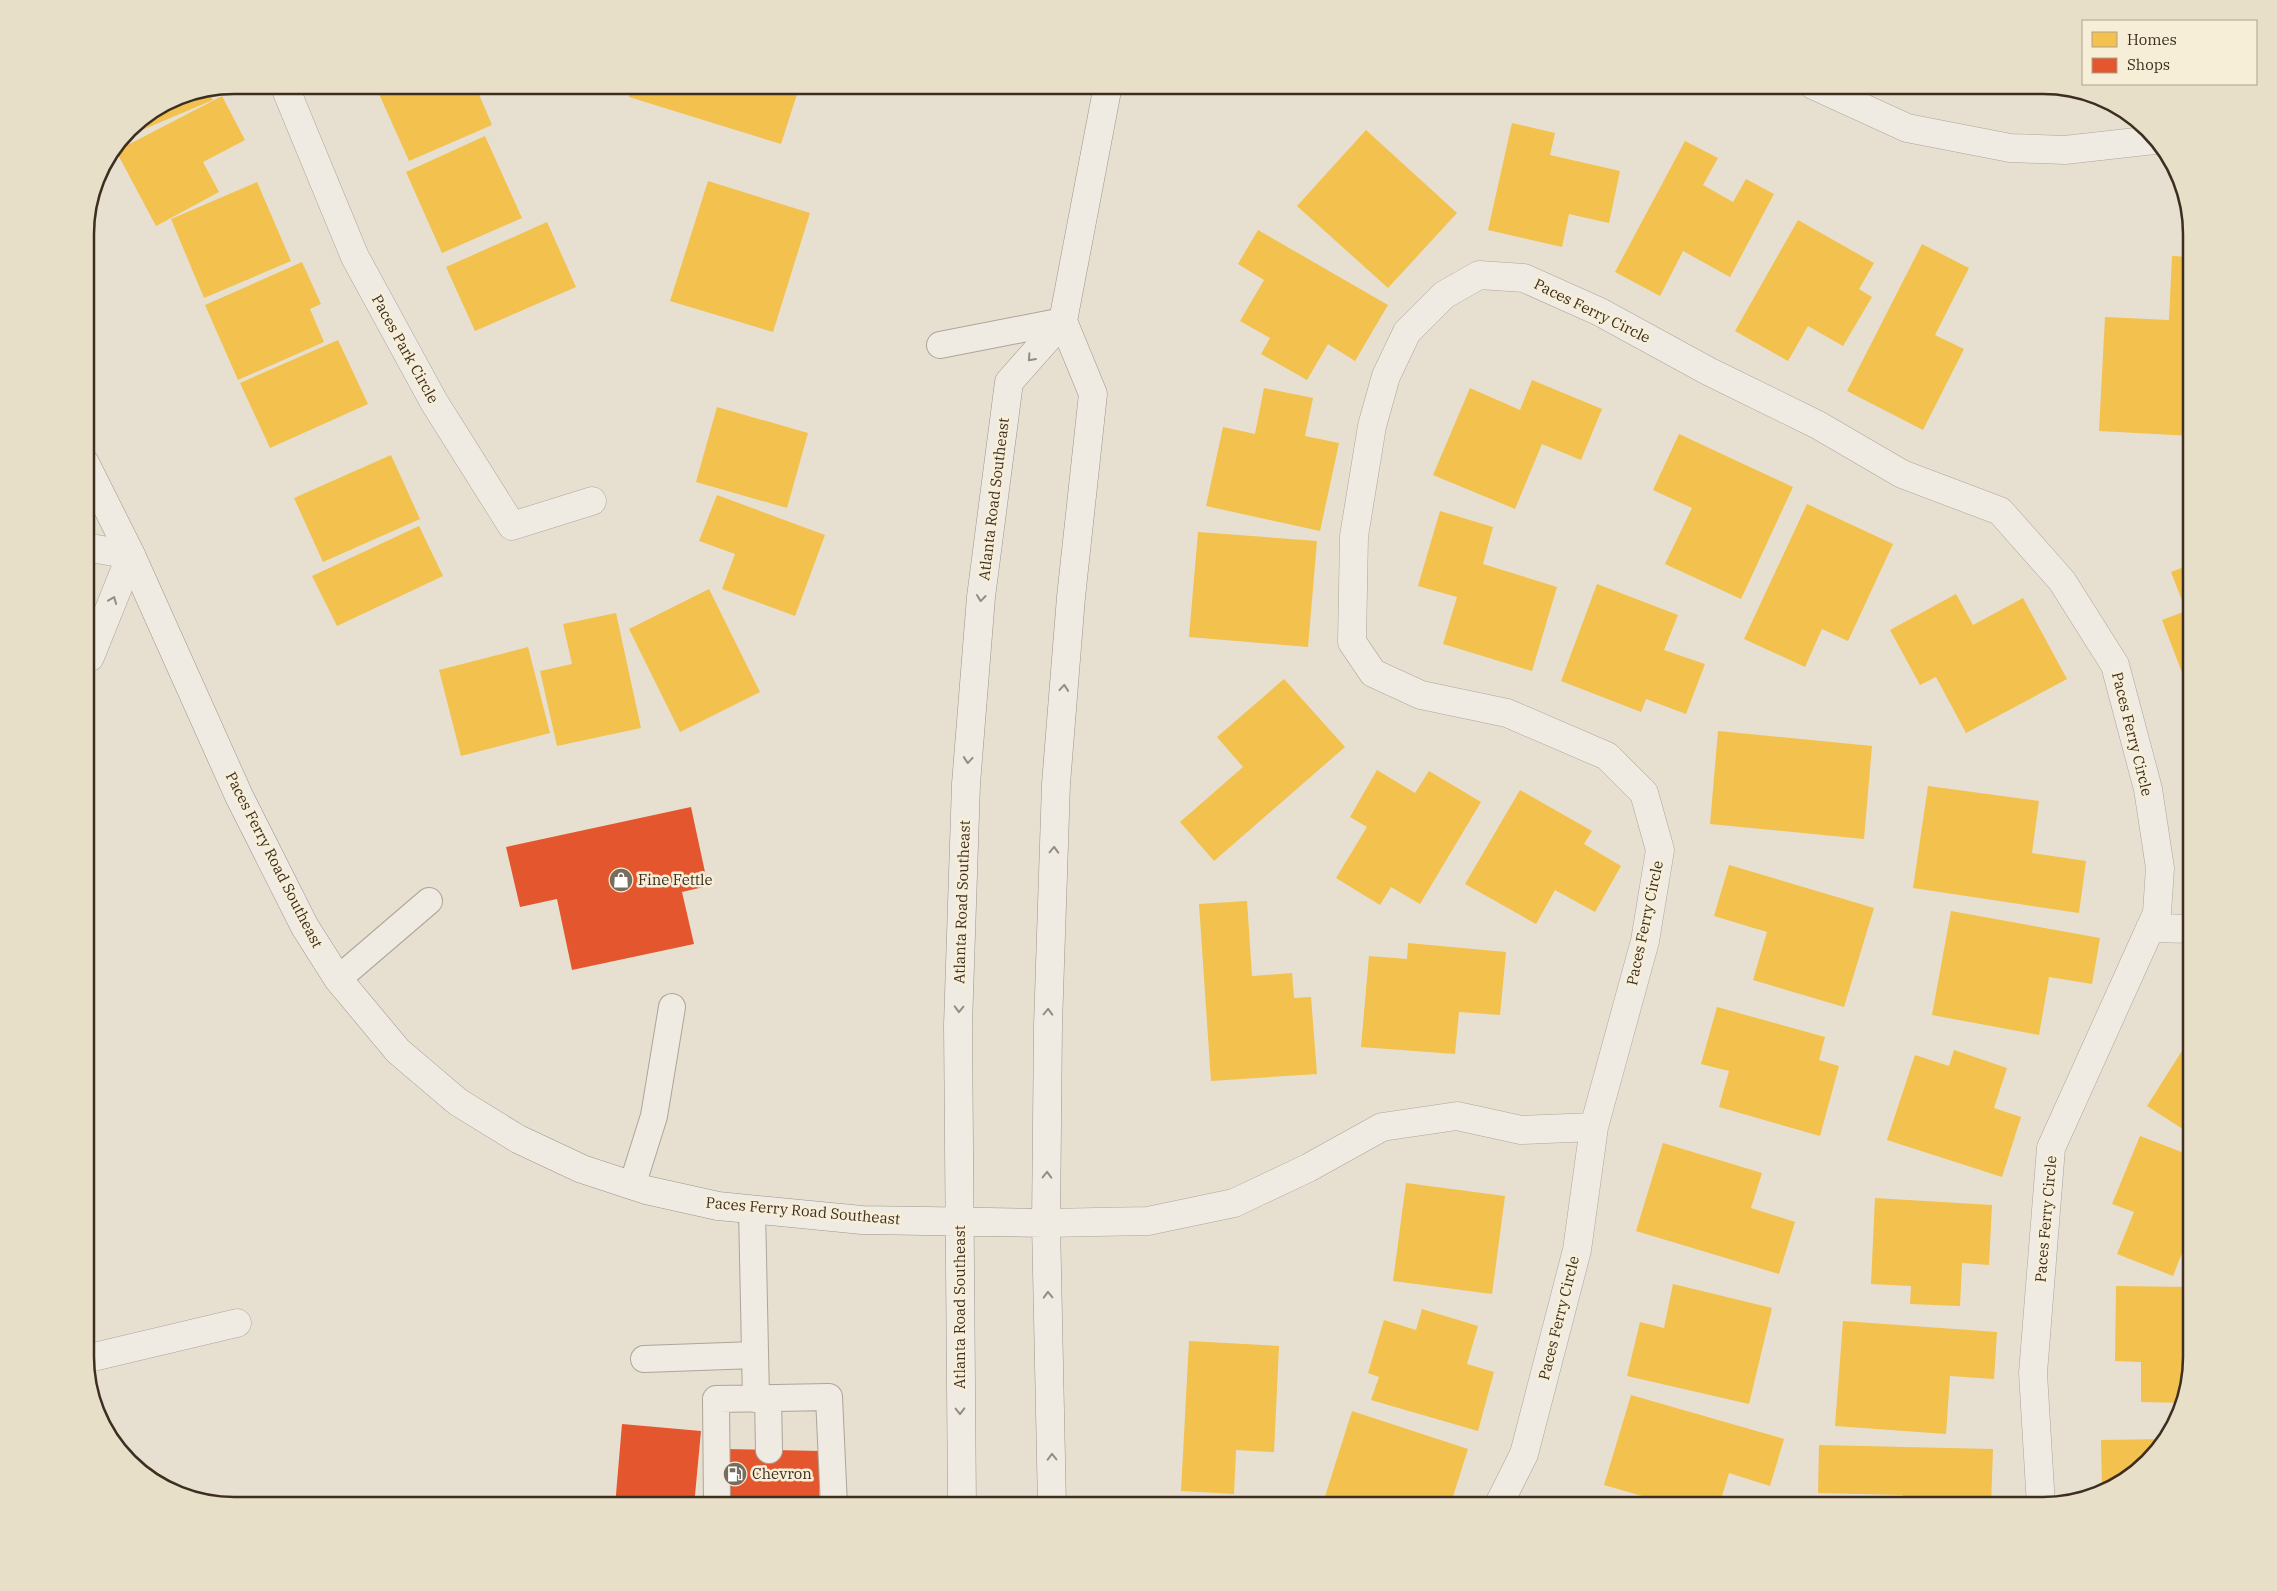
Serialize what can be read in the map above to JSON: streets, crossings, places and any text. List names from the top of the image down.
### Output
{
  "streets": {
    "street": [
      "Paces Ferry Circle",
      "Paces Park Circle",
      "Atlanta Road Southeast",
      "Paces Ferry Road Southeast"
    ]
  },
  "crossings": [
    ["Paces Ferry Circle", "Paces Ferry Road Southeast"],
    ["Atlanta Road Southeast", "Paces Ferry Road Southeast"]
  ],
  "places": {
    "shop": ["Fine Fettle"],
    "fuel station": ["Chevron"]
  },
  "legend": ["Homes", "Shops"]
}
